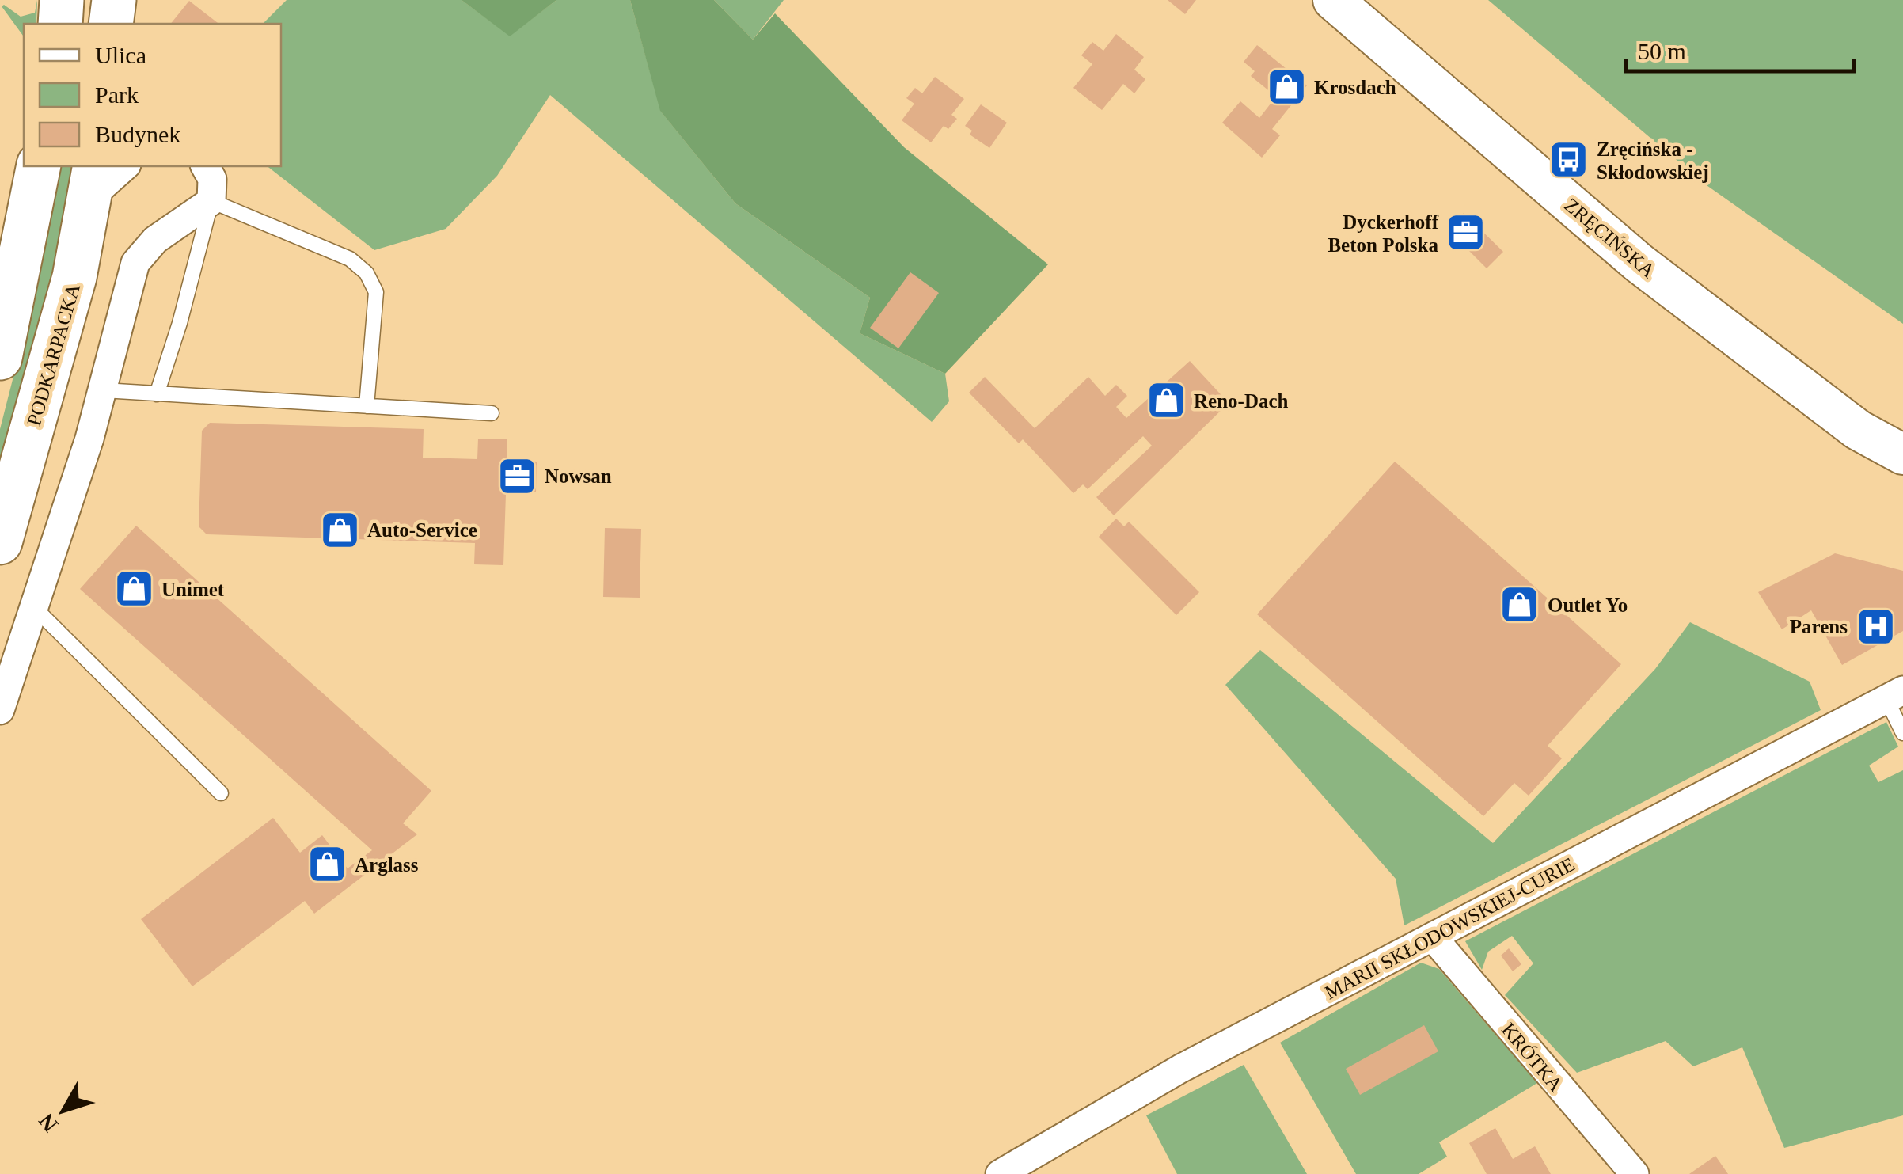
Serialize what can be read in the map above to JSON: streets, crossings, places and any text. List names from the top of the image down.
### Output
{
  "streets": {
    "main road": ["PODKARPACKA"],
    "street": ["ZRĘCIŃSKA", "MARII SKŁODOWSKIEJ-CURIE", "KRÓTKA"]
  },
  "crossings": [
    ["MARII SKŁODOWSKIEJ-CURIE", "KRÓTKA"]
  ],
  "places": {
    "shop": [
      "Krosdach",
      "Reno-Dach",
      "Auto-Service",
      "Unimet",
      "Outlet Yo",
      "Arglass"
    ],
    "bus stop": ["Zręcińska - Skłodowskiej"],
    "office": ["Dyckerhoff Beton Polska", "Nowsan"],
    "hospital": ["Parens"]
  },
  "legend": ["Ulica", "Park", "Budynek"],
  "scale_bar": "50 m",
  "north": "bottom left"
}
